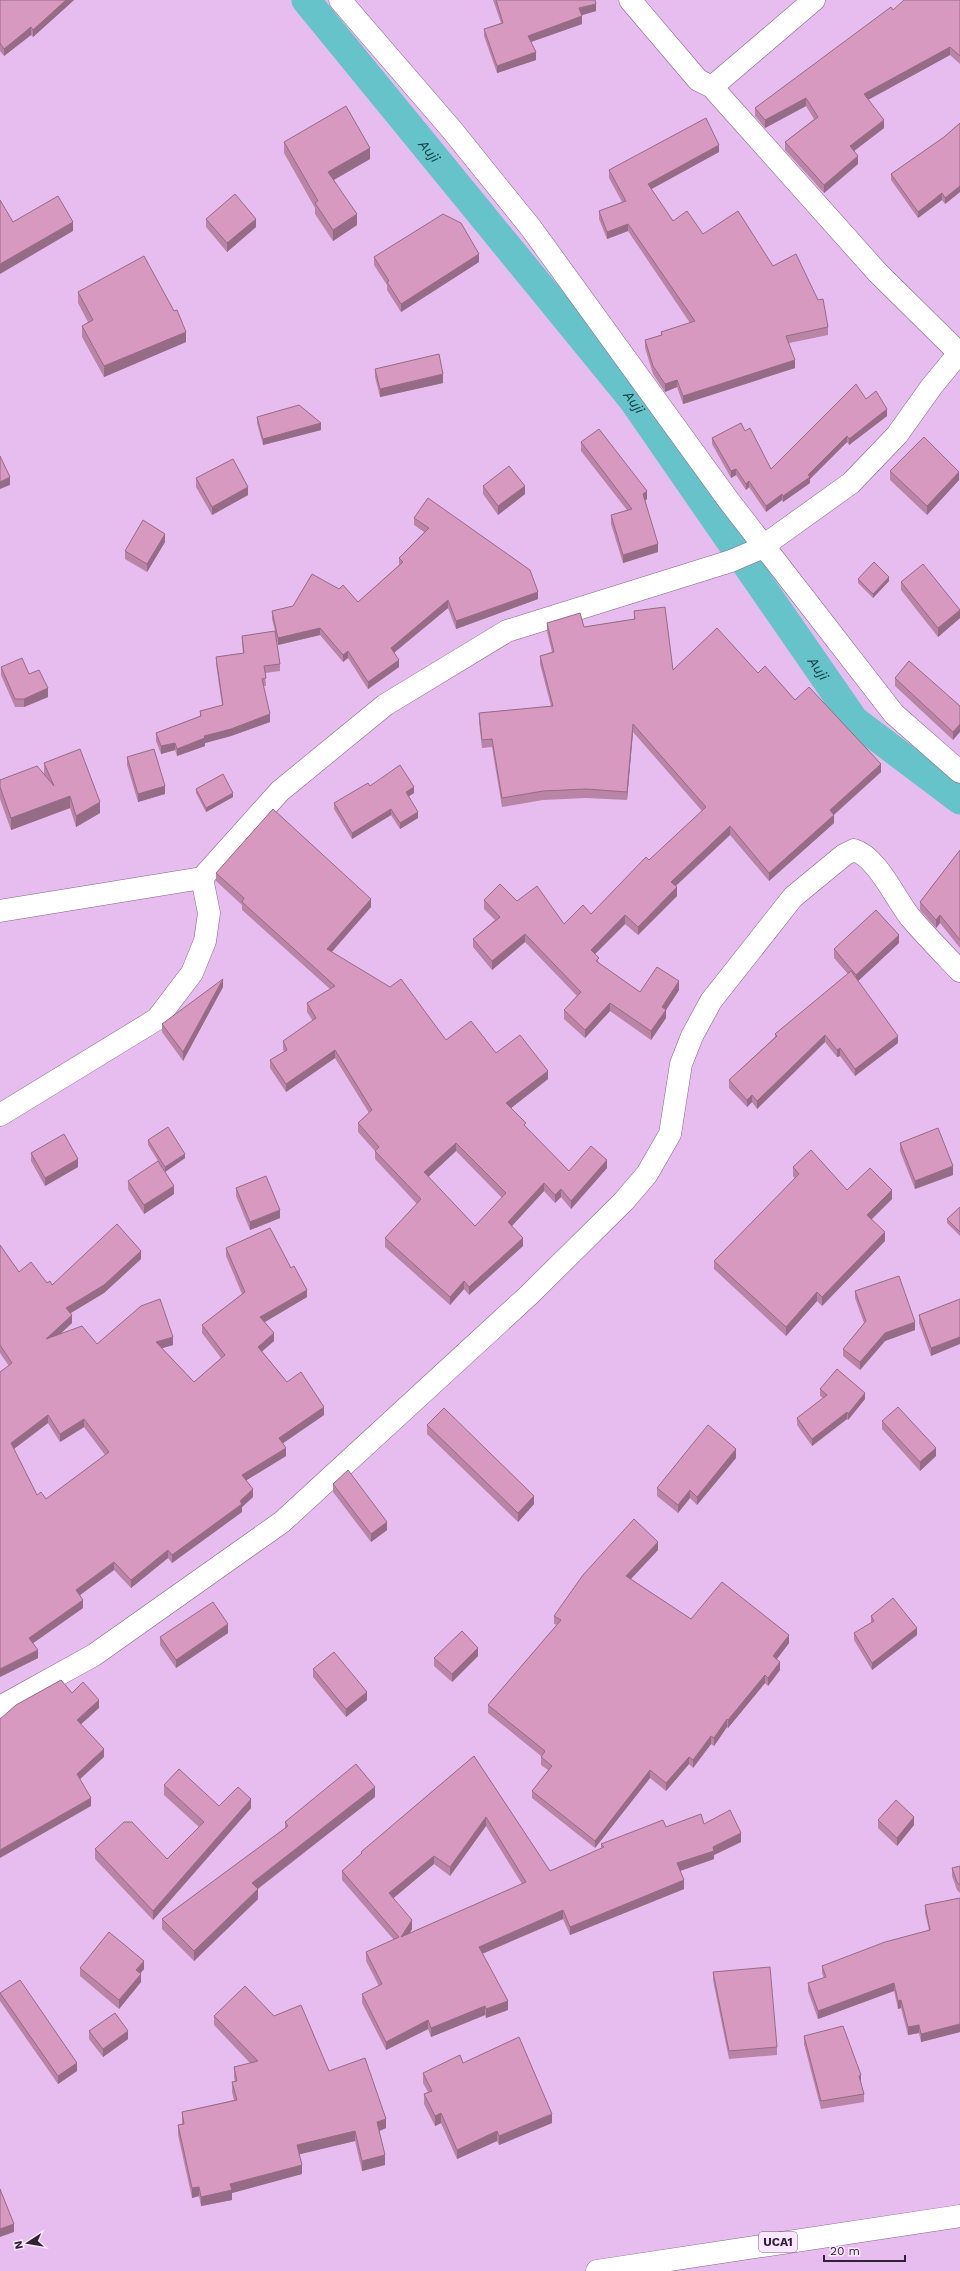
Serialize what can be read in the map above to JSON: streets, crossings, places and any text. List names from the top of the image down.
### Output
{
  "streets": {
    "street": ["UCA1"]
  },
  "water": ["Auji"],
  "scale_bar": "20 m",
  "north": "left"
}
